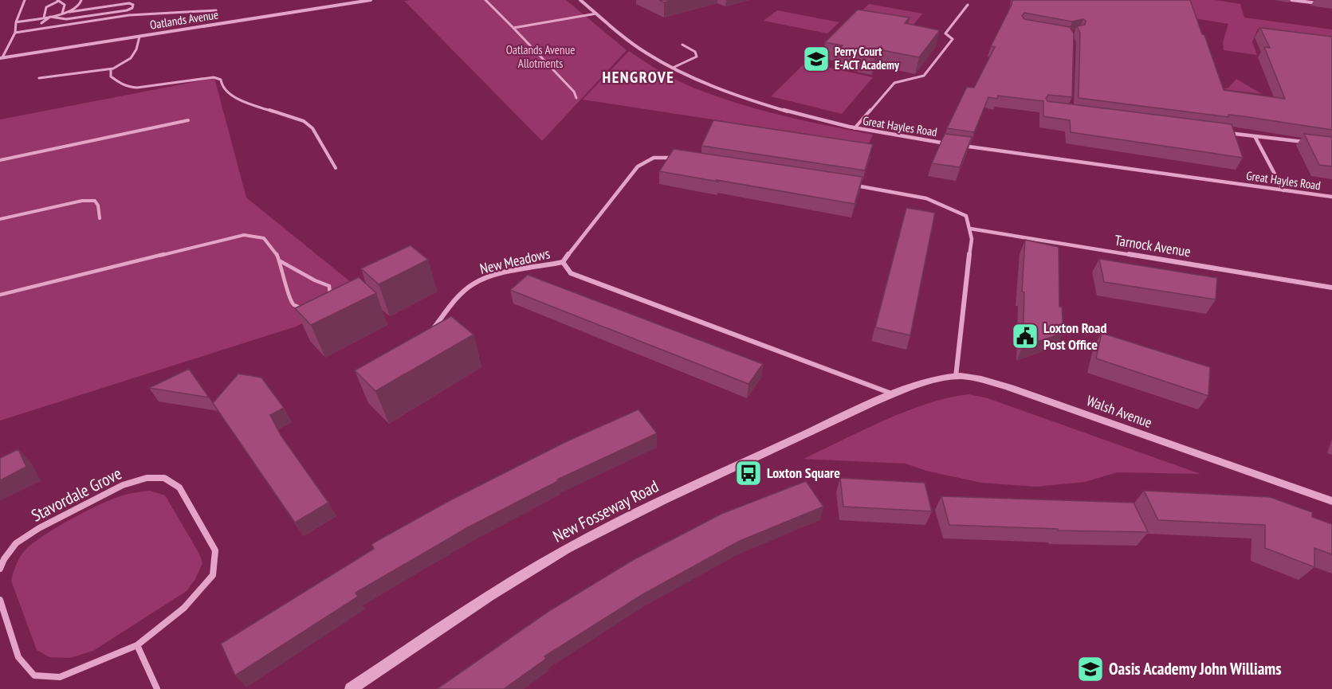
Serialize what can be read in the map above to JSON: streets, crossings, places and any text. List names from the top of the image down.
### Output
{
  "streets": {
    "street": [
      "Oatlands Avenue",
      "Great Hayles Road",
      "Tarnock Avenue",
      "New Meadows",
      "Walsh Avenue",
      "Stavordale Grove",
      "New Fosseway Road"
    ]
  },
  "crossings": [
    ["Walsh Avenue", "New Fosseway Road"]
  ],
  "districts": ["HENGROVE"],
  "parks": ["Oatlands Avenue Allotments"],
  "places": {
    "school or university": ["Perry Court E-ACT Academy", "Oasis Academy John Williams"],
    "public building": ["Loxton Road Post Office"],
    "bus stop": ["Loxton Square"]
  }
}
